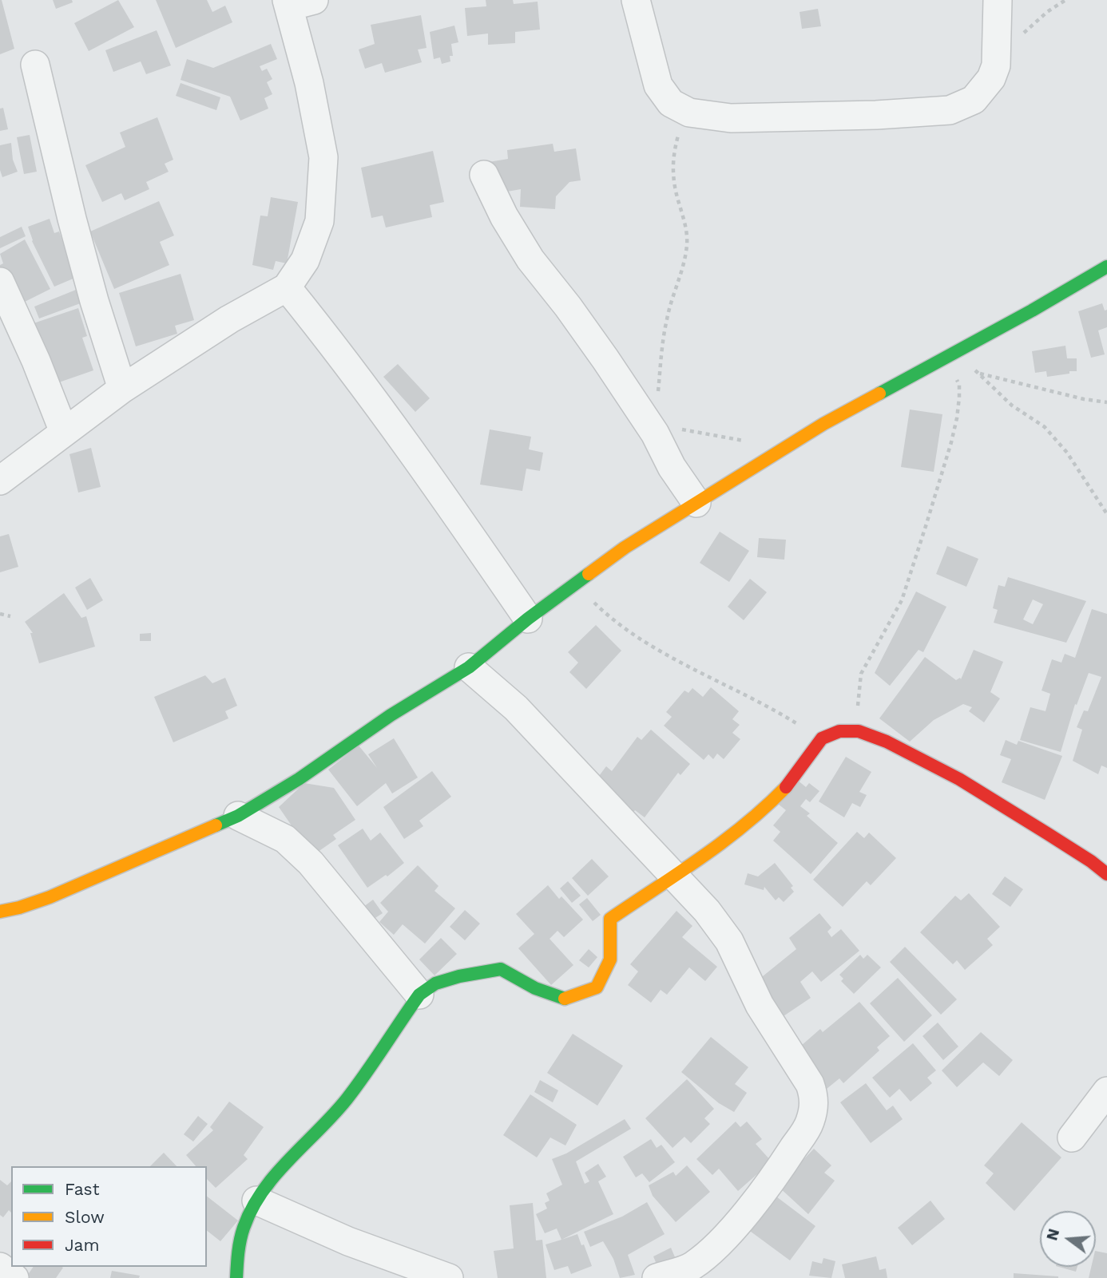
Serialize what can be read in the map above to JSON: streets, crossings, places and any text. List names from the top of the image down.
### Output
{
  "legend": ["Fast", "Slow", "Jam"],
  "north": "left"
}
